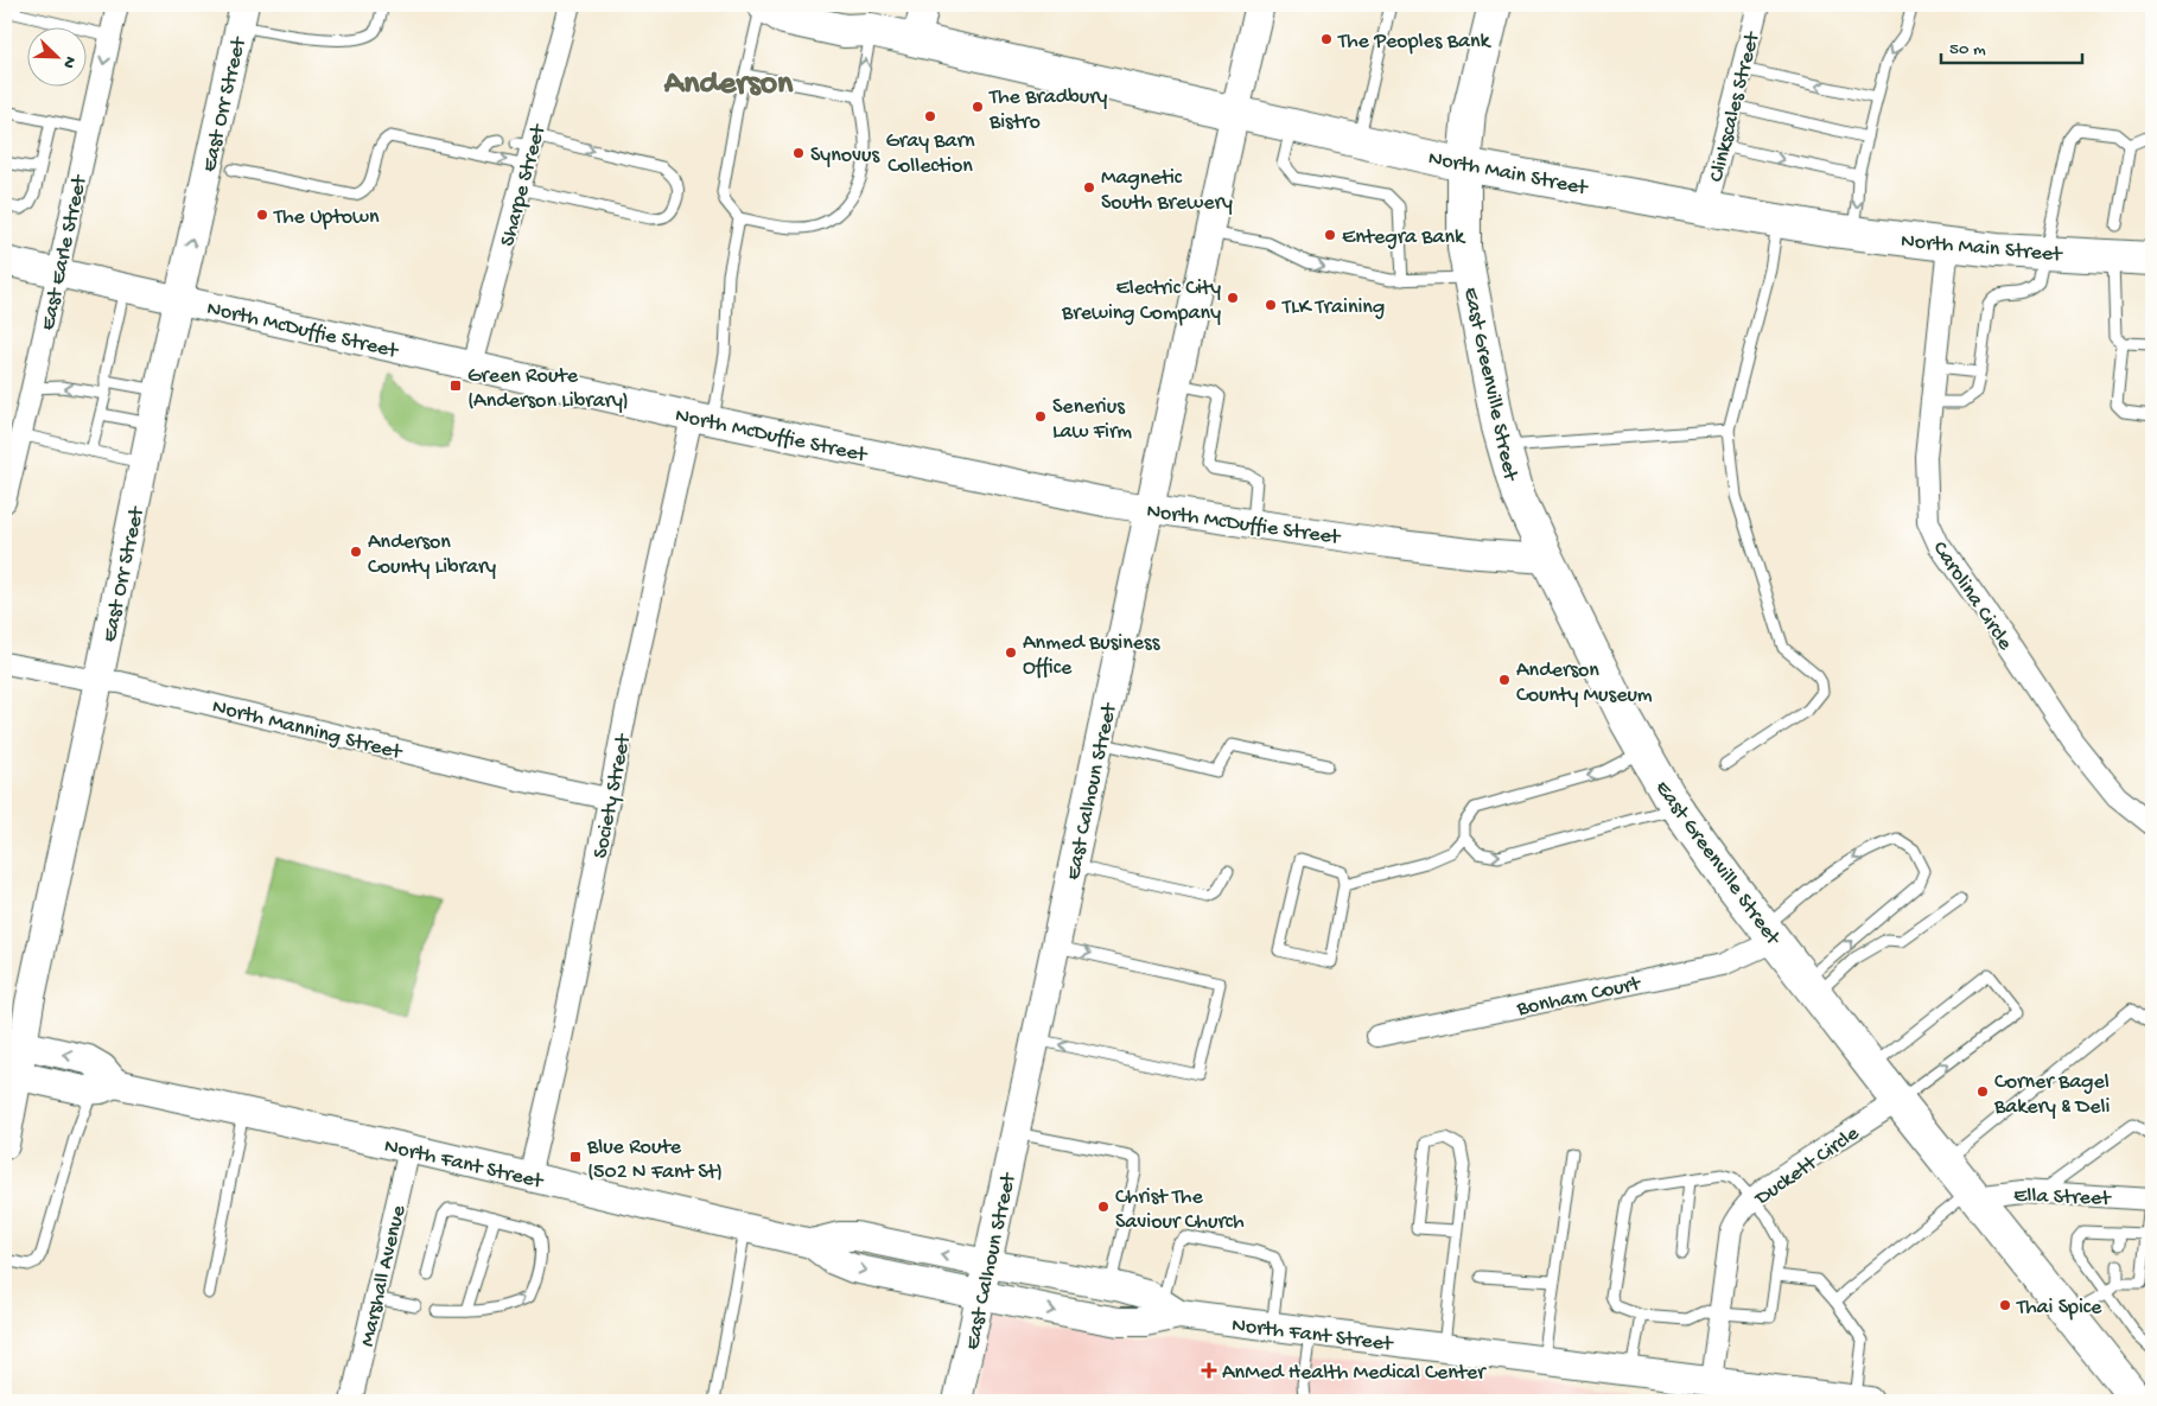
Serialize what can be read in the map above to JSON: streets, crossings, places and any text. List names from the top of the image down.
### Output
{
  "streets": {
    "main road": ["North Main Street", "East Greenville Street"],
    "street": [
      "East Orr Street",
      "Clinkscales Street",
      "Sharpe Street",
      "East Earle Street",
      "North McDuffie Street",
      "Carolina Circle",
      "North Manning Street",
      "East Calhoun Street",
      "Society Street",
      "Bonham Court",
      "North Fant Street",
      "Duckett Circle",
      "Ella Street",
      "Marshall Avenue"
    ]
  },
  "crossings": [
    ["East Orr Street", "North McDuffie Street"],
    ["East Orr Street", "North Manning Street"],
    ["East Orr Street", "North Fant Street"],
    ["Clinkscales Street", "North Main Street"],
    ["North Main Street", "East Greenville Street"],
    ["North Main Street", "Carolina Circle"],
    ["North Main Street", "East Calhoun Street"],
    ["Sharpe Street", "North McDuffie Street"],
    ["East Earle Street", "North McDuffie Street"],
    ["North McDuffie Street", "East Greenville Street"],
    ["North McDuffie Street", "East Calhoun Street"],
    ["North McDuffie Street", "Society Street"],
    ["East Greenville Street", "Bonham Court"],
    ["East Greenville Street", "Duckett Circle"],
    ["East Greenville Street", "Ella Street"],
    ["North Manning Street", "Society Street"],
    ["East Calhoun Street", "North Fant Street"],
    ["Society Street", "North Fant Street"],
    ["North Fant Street", "Duckett Circle"],
    ["North Fant Street", "Marshall Avenue"]
  ],
  "districts": ["Anderson"],
  "places": {
    "other": [
      "The Peoples Bank",
      "The Bradbury Bistro",
      "Gray Barn Collection",
      "Synovus",
      "Magnetic South Brewery",
      "The Uptown",
      "Entegra Bank",
      "Electric City Brewing Company",
      "TLK Training",
      "Senerius Law Firm",
      "Anderson County Library",
      "Anmed Business Office",
      "Anderson County Museum",
      "Corner Bagel Bakery & Deli",
      "Christ The Saviour Church",
      "Thai Spice"
    ],
    "transit": ["Green Route (Anderson Library)", "Blue Route (502 N Fant St)"],
    "health": ["AnMed Health Medical Center"]
  },
  "scale_bar": "50 m",
  "north": "bottom right"
}
